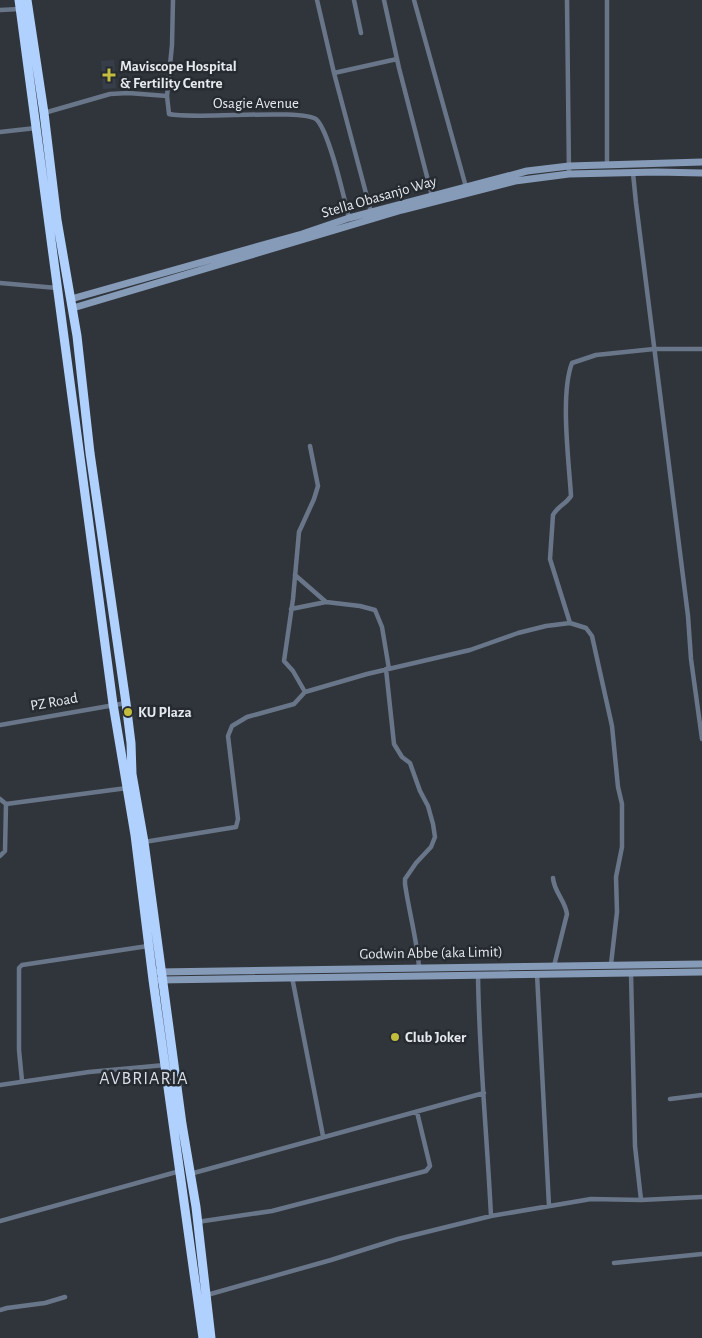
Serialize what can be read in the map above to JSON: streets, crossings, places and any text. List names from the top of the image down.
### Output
{
  "streets": {
    "street": [
      "Osagie Avenue",
      "Stella Obasanjo Way",
      "PZ Road",
      "Godwin Abbe (aka Limit)"
    ]
  },
  "crossings": [
    ["Osagie Avenue", "Stella Obasanjo Way"]
  ],
  "districts": ["AVBRIARIA"],
  "places": {
    "health": ["Maviscope Hospital & Fertility Centre"],
    "other": ["KU Plaza", "Club Joker"]
  }
}
